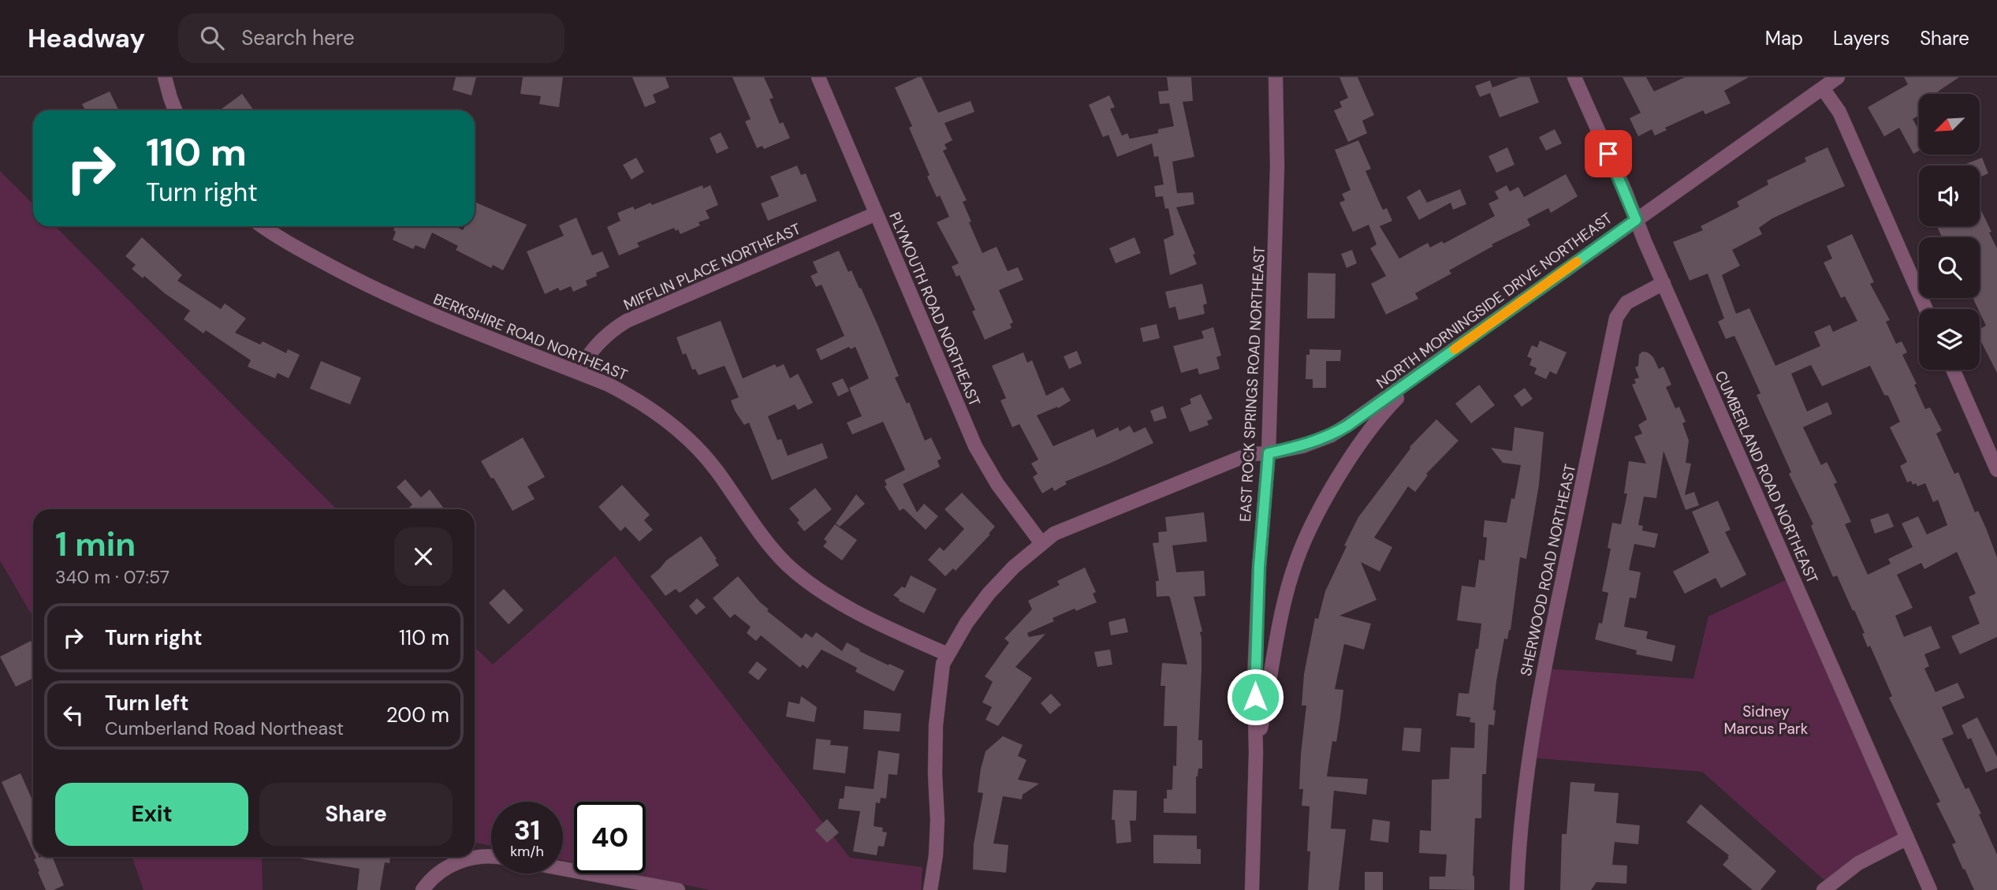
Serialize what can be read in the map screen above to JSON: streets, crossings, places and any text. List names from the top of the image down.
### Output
{
  "streets": {
    "street": [
      "MIFFLIN PLACE NORTHEAST",
      "NORTH MORNINGSIDE DRIVE NORTHEAST",
      "PLYMOUTH ROAD NORTHEAST",
      "BERKSHIRE ROAD NORTHEAST",
      "EAST ROCK SPRINGS ROAD NORTHEAST",
      "CUMBERLAND ROAD NORTHEAST",
      "SHERWOOD ROAD NORTHEAST"
    ]
  },
  "crossings": [
    ["MIFFLIN PLACE NORTHEAST", "PLYMOUTH ROAD NORTHEAST"],
    ["MIFFLIN PLACE NORTHEAST", "BERKSHIRE ROAD NORTHEAST"],
    ["NORTH MORNINGSIDE DRIVE NORTHEAST", "PLYMOUTH ROAD NORTHEAST"],
    ["NORTH MORNINGSIDE DRIVE NORTHEAST", "BERKSHIRE ROAD NORTHEAST"],
    ["NORTH MORNINGSIDE DRIVE NORTHEAST", "EAST ROCK SPRINGS ROAD NORTHEAST"],
    ["NORTH MORNINGSIDE DRIVE NORTHEAST", "CUMBERLAND ROAD NORTHEAST"],
    ["CUMBERLAND ROAD NORTHEAST", "SHERWOOD ROAD NORTHEAST"]
  ],
  "parks": ["Sidney Marcus Park"],
  "north": "bottom left",
  "page": {
    "header": "Headway",
    "search": "Search here",
    "nav": ["Map", "Layers", "Share"],
    "turn": ["110 m", "Turn right"],
    "heading": ["1 min", "340 m · 07:57"],
    "list": [
      {
        "name": "Turn right",
        "value": "110 m"
      },
      {
        "name": "Turn left",
        "note": "Cumberland Road Northeast",
        "value": "200 m"
      }
    ],
    "buttons": ["Exit", "Share"],
    "speed": "31 km/h",
    "limit": "40"
  }
}
